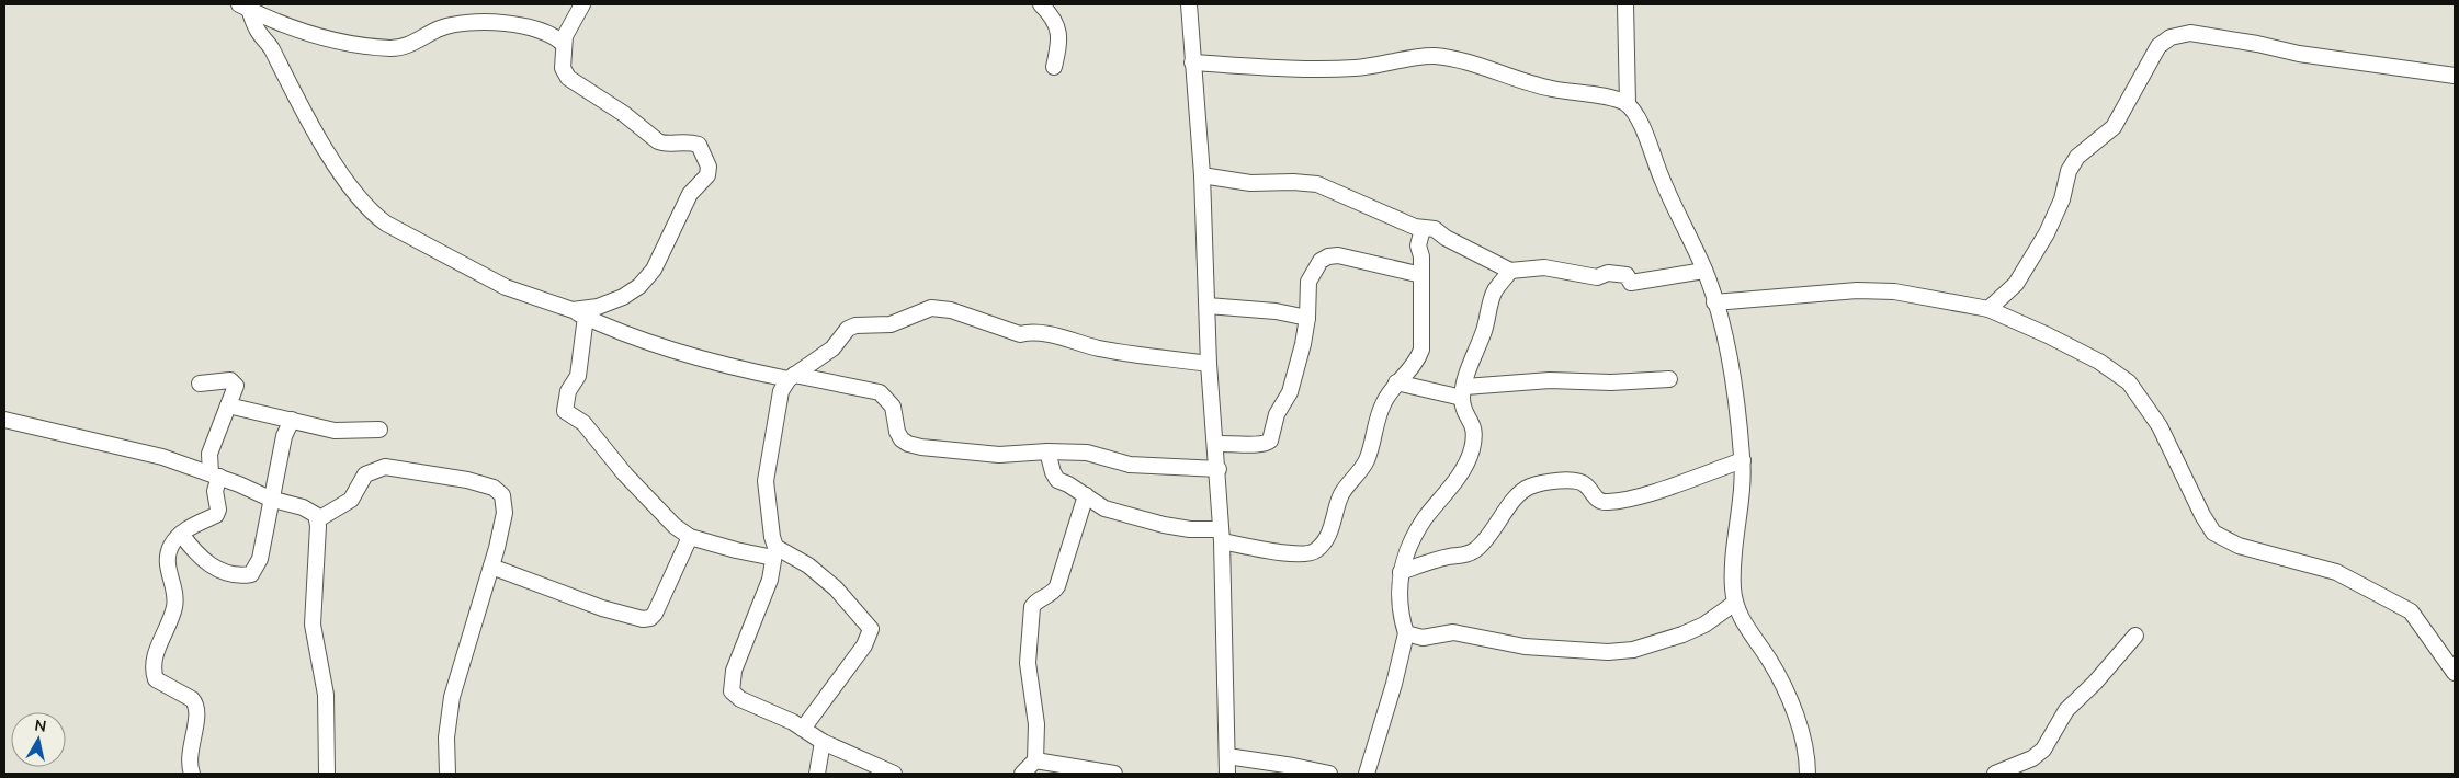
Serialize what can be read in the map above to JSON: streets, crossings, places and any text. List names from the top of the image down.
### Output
{
  "north": "top"
}
